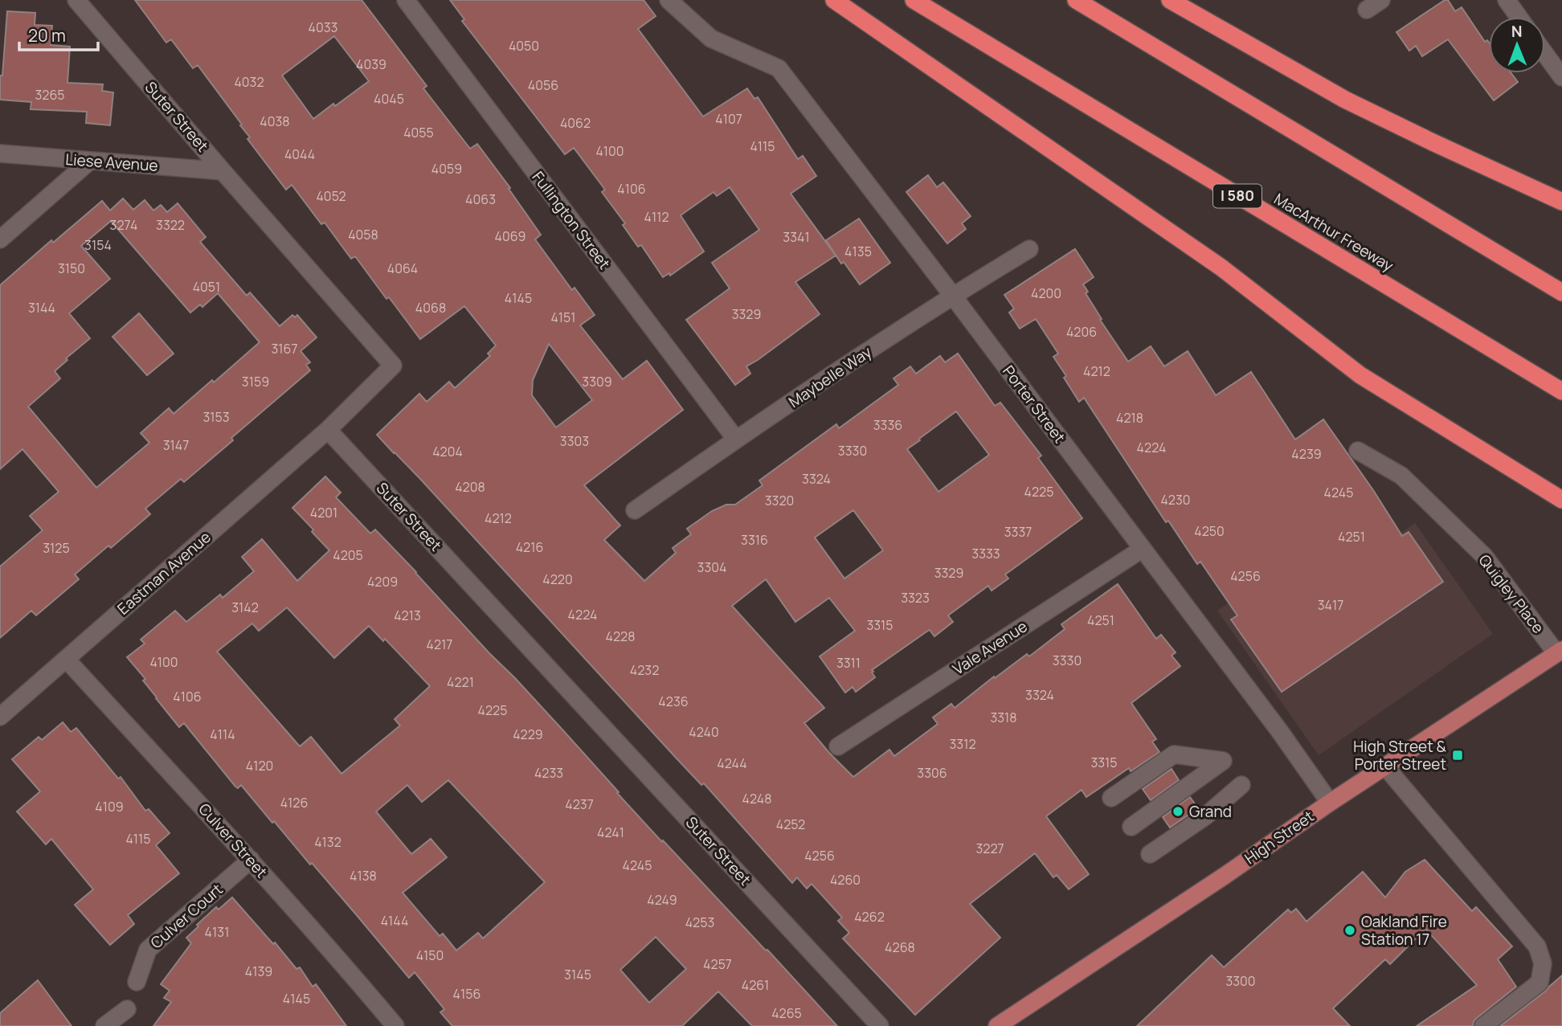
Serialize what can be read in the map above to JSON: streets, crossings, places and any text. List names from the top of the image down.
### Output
{
  "streets": {
    "highway": ["I 580", "MacArthur Freeway"],
    "main road": ["High Street"],
    "street": [
      "Suter Street",
      "Liese Avenue",
      "Fullington Street",
      "Maybelle Way",
      "Porter Street",
      "Eastman Avenue",
      "Quigley Place",
      "Vale Avenue",
      "Culver Street",
      "Culver Court"
    ]
  },
  "crossings": [
    ["Suter Street", "Liese Avenue"],
    ["Suter Street", "Eastman Avenue"],
    ["Fullington Street", "Maybelle Way"],
    ["Maybelle Way", "Porter Street"],
    ["Porter Street", "Vale Avenue"],
    ["Porter Street", "High Street"],
    ["Eastman Avenue", "Culver Street"],
    ["Quigley Place", "High Street"],
    ["Culver Street", "Culver Court"]
  ],
  "places": {
    "transit": ["High Street & Porter Street"],
    "other": ["Grand", "Oakland Fire Station 17"]
  },
  "house_numbers": [
    "4033",
    "4050",
    "4039",
    "4032",
    "4056",
    "3265",
    "4045",
    "4107",
    "4038",
    "4062",
    "4055",
    "4115",
    "4100",
    "4044",
    "4059",
    "4106",
    "4052",
    "4063",
    "4112",
    "3274",
    "3322",
    "4058",
    "4069",
    "3341",
    "3154",
    "4135",
    "3150",
    "4064",
    "4051",
    "4200",
    "4145",
    "3144",
    "4068",
    "3329",
    "4151",
    "4206",
    "3167",
    "4212",
    "3159",
    "3309",
    "3153",
    "4218",
    "3336",
    "3303",
    "3147",
    "4224",
    "3330",
    "4204",
    "4239",
    "3324",
    "4208",
    "4225",
    "4245",
    "4230",
    "3320",
    "4201",
    "4212",
    "4250",
    "3337",
    "4251",
    "3316",
    "4216",
    "3125",
    "3333",
    "4205",
    "3304",
    "3329",
    "4256",
    "4220",
    "4209",
    "3323",
    "3417",
    "3142",
    "4224",
    "4213",
    "4251",
    "3315",
    "4228",
    "4217",
    "3330",
    "4100",
    "3311",
    "4232",
    "4221",
    "3324",
    "4106",
    "4236",
    "4225",
    "3318",
    "4240",
    "4114",
    "4229",
    "3312",
    "3315",
    "4244",
    "4120",
    "4233",
    "3306",
    "4248",
    "4126",
    "4237",
    "4109",
    "4252",
    "4241",
    "4115",
    "4132",
    "3227",
    "4256",
    "4245",
    "4138",
    "4260",
    "4249",
    "4262",
    "4144",
    "4253",
    "4131",
    "4268",
    "4150",
    "4257",
    "4139",
    "3145",
    "3300",
    "4261",
    "4156",
    "4145",
    "4265"
  ],
  "scale_bar": "20 m",
  "north": "top"
}
